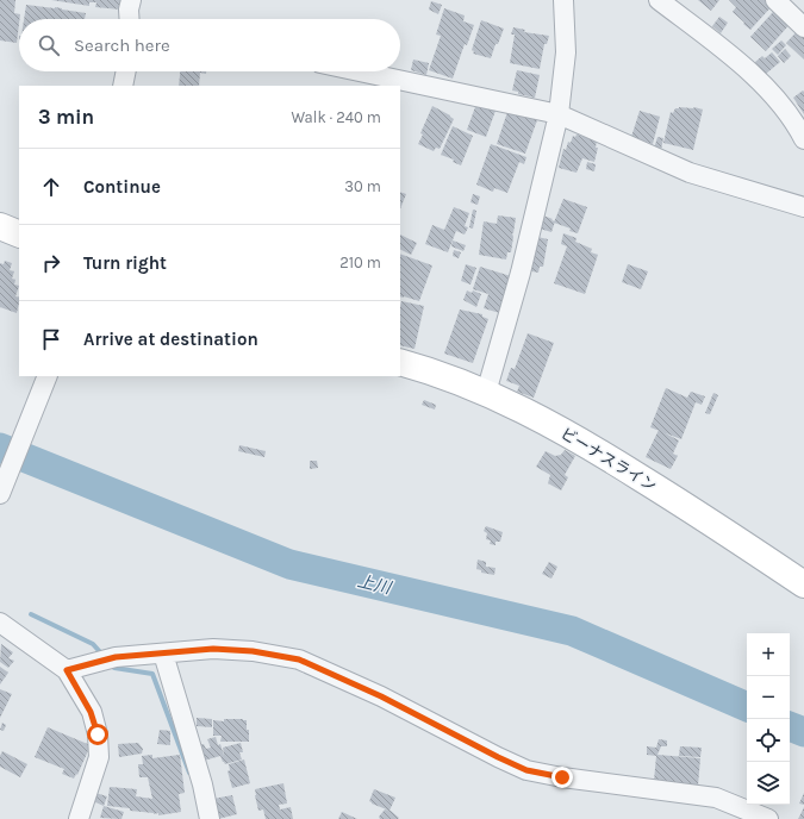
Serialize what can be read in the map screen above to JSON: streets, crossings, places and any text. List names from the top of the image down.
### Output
{
  "streets": {
    "main road": ["ビーナスライン"]
  },
  "water": ["上川"],
  "page": {
    "search": "Search here",
    "heading": ["3 min", "Walk · 240 m"],
    "list": [
      ["Continue", "30 m"],
      ["Turn right", "210 m"],
      "Arrive at destination"
    ],
    "map_buttons": ["+", "−"]
  }
}
